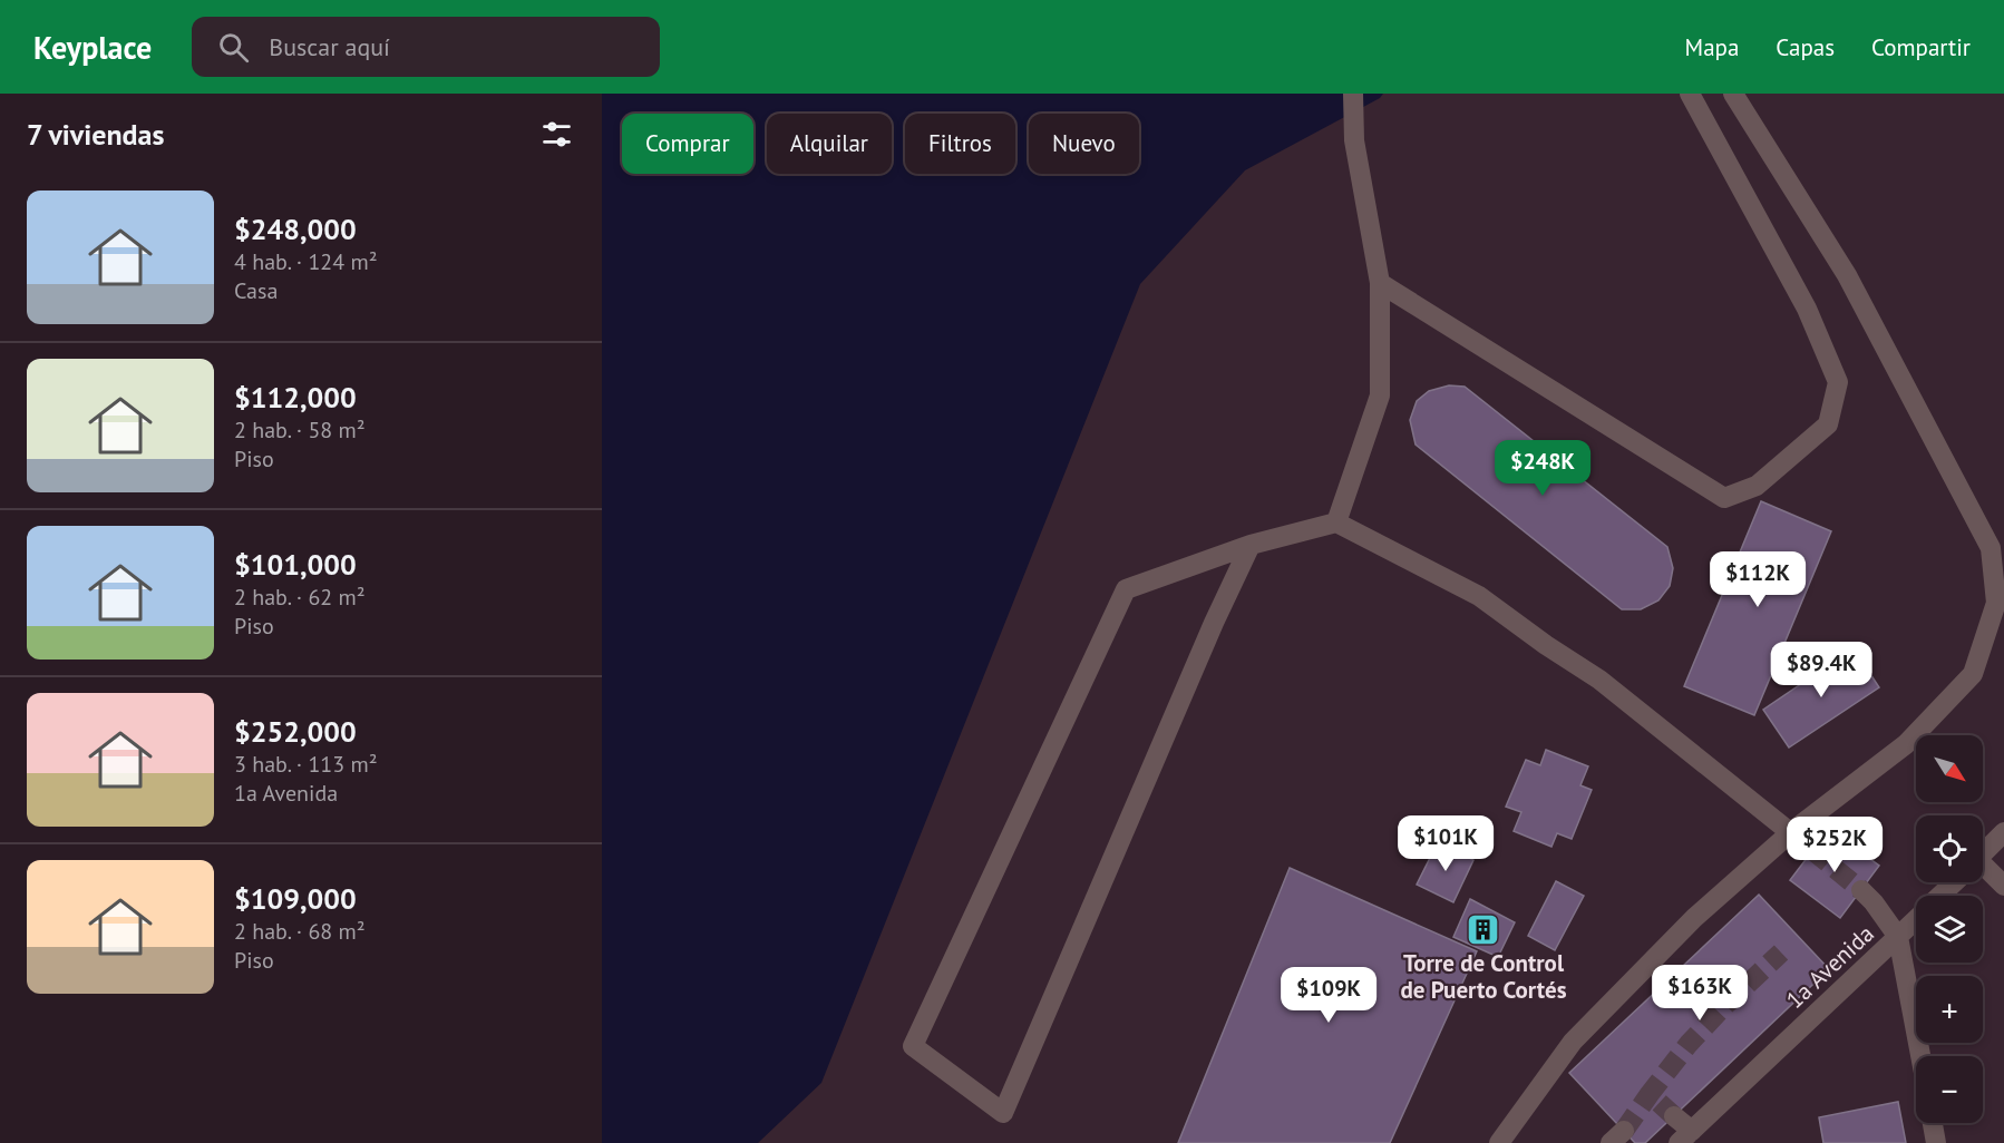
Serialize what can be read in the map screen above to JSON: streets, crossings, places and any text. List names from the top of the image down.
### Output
{
  "streets": {
    "street": ["1a Avenida"]
  },
  "places": {
    "building": ["Torre de Control de Puerto Cortés"]
  },
  "north": "bottom right",
  "page": {
    "header": "Keyplace",
    "search": "Buscar aquí",
    "nav": ["Mapa", "Capas", "Compartir"],
    "heading": "7 viviendas",
    "chip": [
      "Comprar",
      "Alquilar",
      "Filtros",
      "Nuevo"
    ],
    "list": [
      {
        "name": "$248,000",
        "note": "4 hab. · 124 m² · Casa"
      },
      {
        "name": "$112,000",
        "note": "2 hab. · 58 m² · Piso"
      },
      {
        "name": "$101,000",
        "note": "2 hab. · 62 m² · Piso"
      },
      {
        "name": "$252,000",
        "note": "3 hab. · 113 m² · 1a Avenida"
      },
      {
        "name": "$109,000",
        "note": "2 hab. · 68 m² · Piso"
      }
    ],
    "price": [
      "$248K",
      "$112K",
      "$89.4K",
      "$101K",
      "$252K",
      "$163K",
      "$109K"
    ],
    "map_buttons": ["+", "−"]
  }
}
